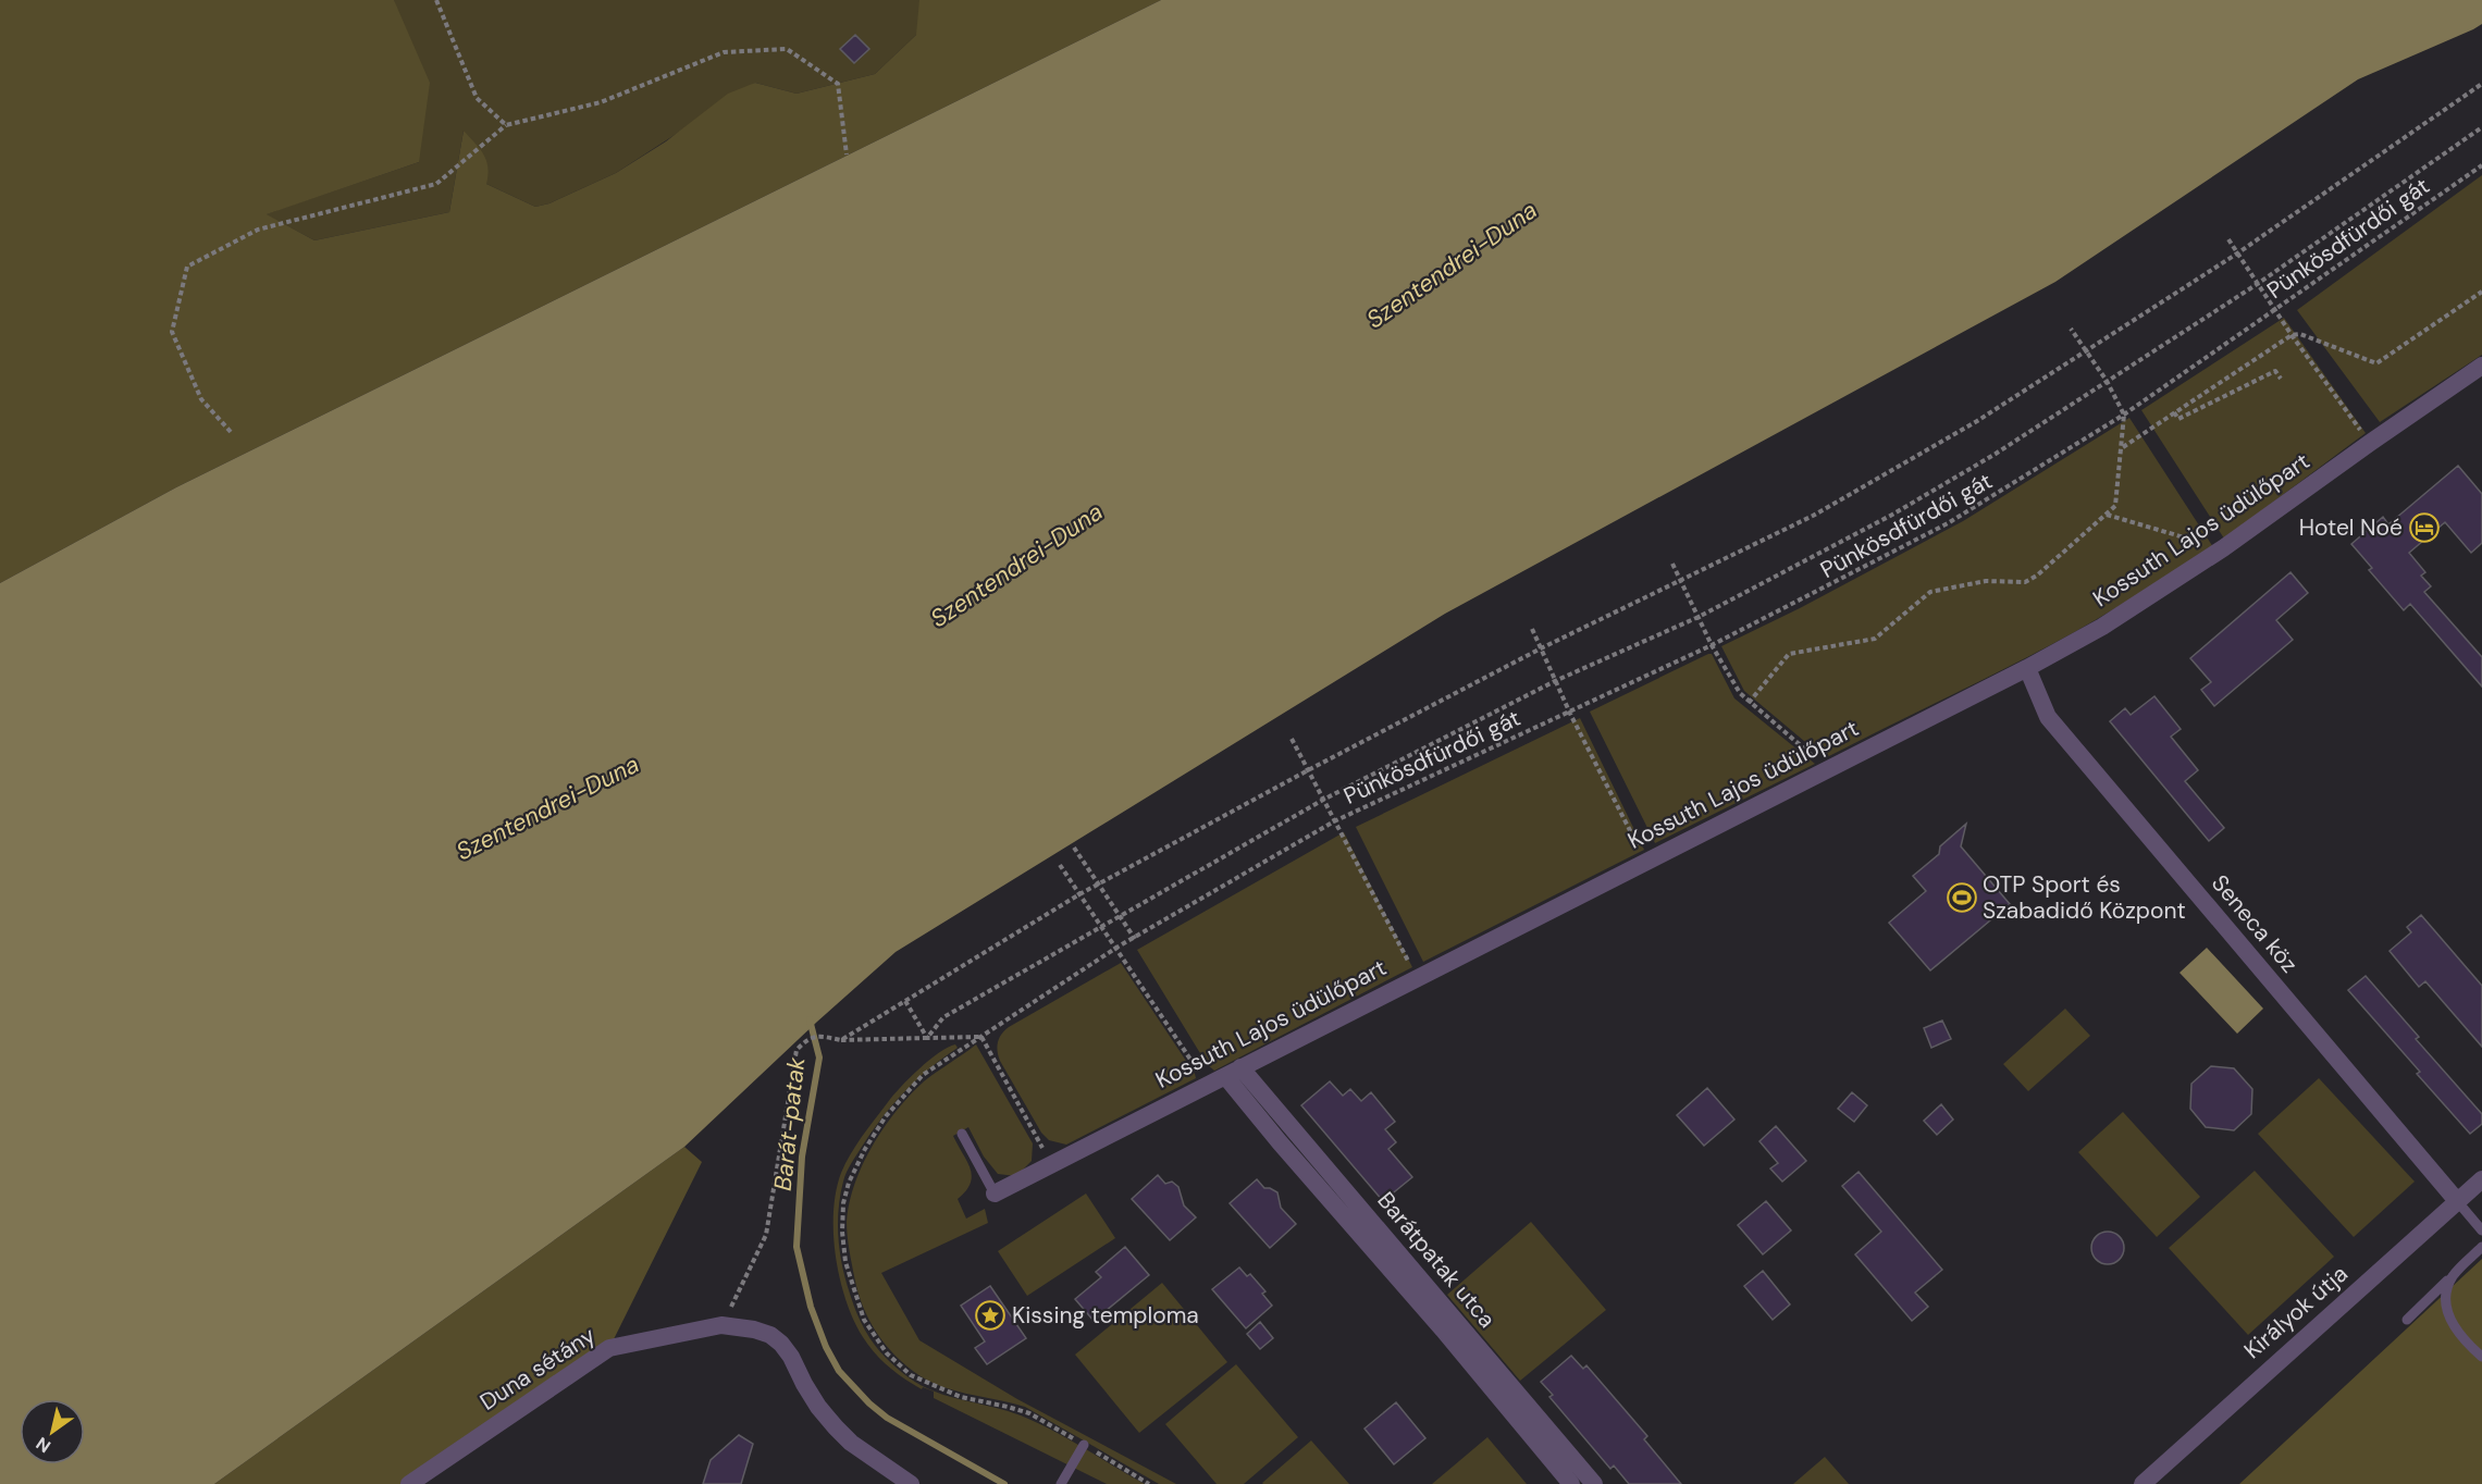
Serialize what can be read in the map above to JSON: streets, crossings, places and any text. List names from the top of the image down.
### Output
{
  "streets": {
    "street": [
      "Kossuth Lajos üdülőpart",
      "Seneca köz",
      "Barátpatak utca",
      "Királyok útja",
      "Duna sétány"
    ],
    "path": ["Pünkösdfürdői gát"]
  },
  "crossings": [
    ["Kossuth Lajos üdülőpart", "Seneca köz"],
    ["Kossuth Lajos üdülőpart", "Barátpatak utca"],
    ["Seneca köz", "Királyok útja"]
  ],
  "water": ["Szentendrei-Duna", "Barát-patak"],
  "places": {
    "hotel": ["Hotel Noé"],
    "sports": ["OTP Sport és Szabadidő Központ"],
    "place": ["Kissing temploma"]
  },
  "north": "bottom left"
}
